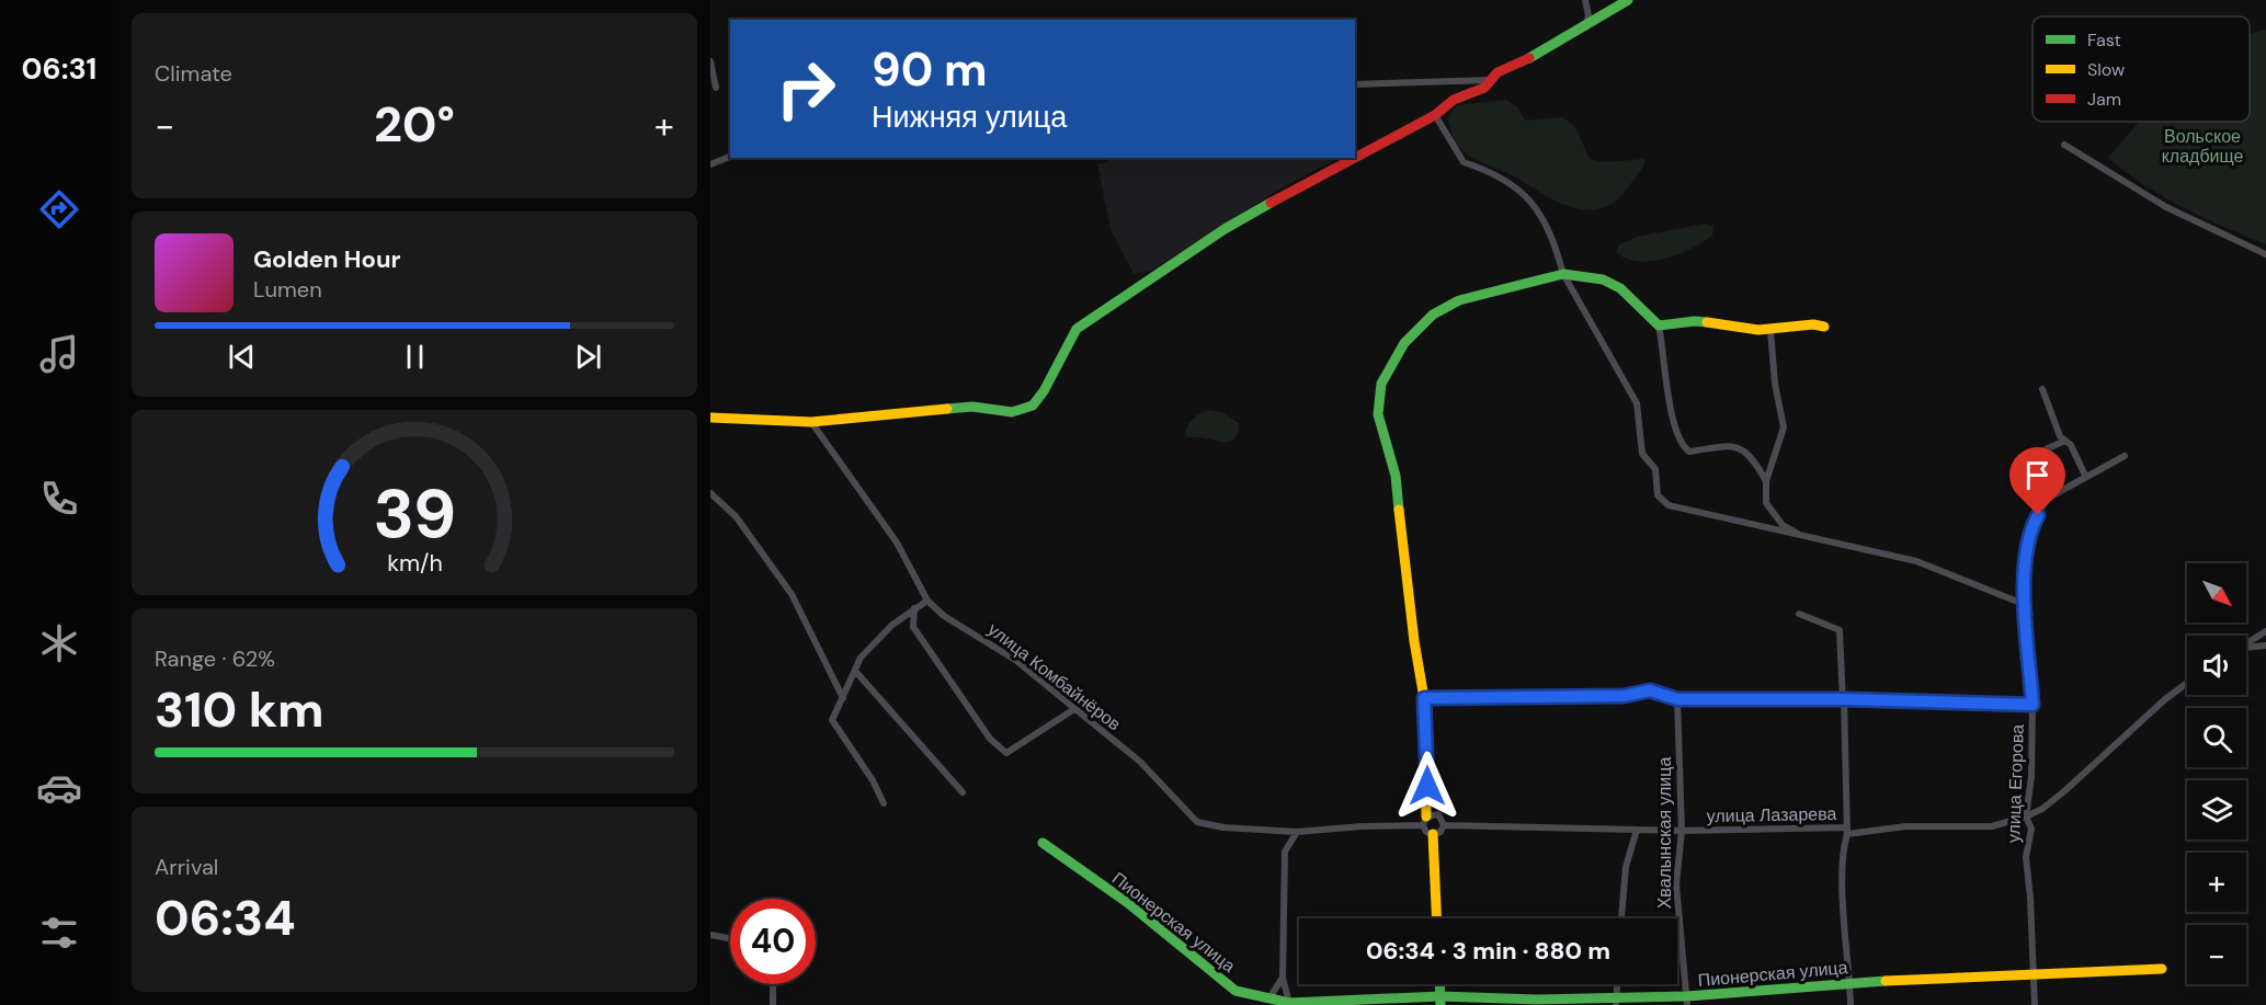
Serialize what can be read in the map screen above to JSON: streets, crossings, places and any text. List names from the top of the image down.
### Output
{
  "streets": {
    "street": [
      "улица Комбайнёров",
      "улица Егорова",
      "улица Лазарева",
      "Хвалынская улица",
      "Пионерская улица"
    ]
  },
  "crossings": [
    ["улица Егорова", "улица Лазарева"],
    ["улица Егорова", "Пионерская улица"],
    ["улица Лазарева", "Хвалынская улица"],
    ["Хвалынская улица", "Пионерская улица"]
  ],
  "parks": ["Вольское кладбище"],
  "legend": ["Fast", "Slow", "Jam"],
  "north": "bottom right",
  "page": {
    "tabs": "06:31",
    "tile": [
      "Climate",
      ["Range · 62%", "310 km"],
      ["Arrival", "06:34"]
    ],
    "turn": ["90 m", "Нижняя улица"],
    "heat": ["−", "20°", "+"],
    "song": ["Golden Hour", "Lumen"],
    "map_buttons": ["+", "−"],
    "limit": "40",
    "trip": "06:34 · 3 min · 880 m",
    "gauge": ["39", "km/h"]
  }
}
